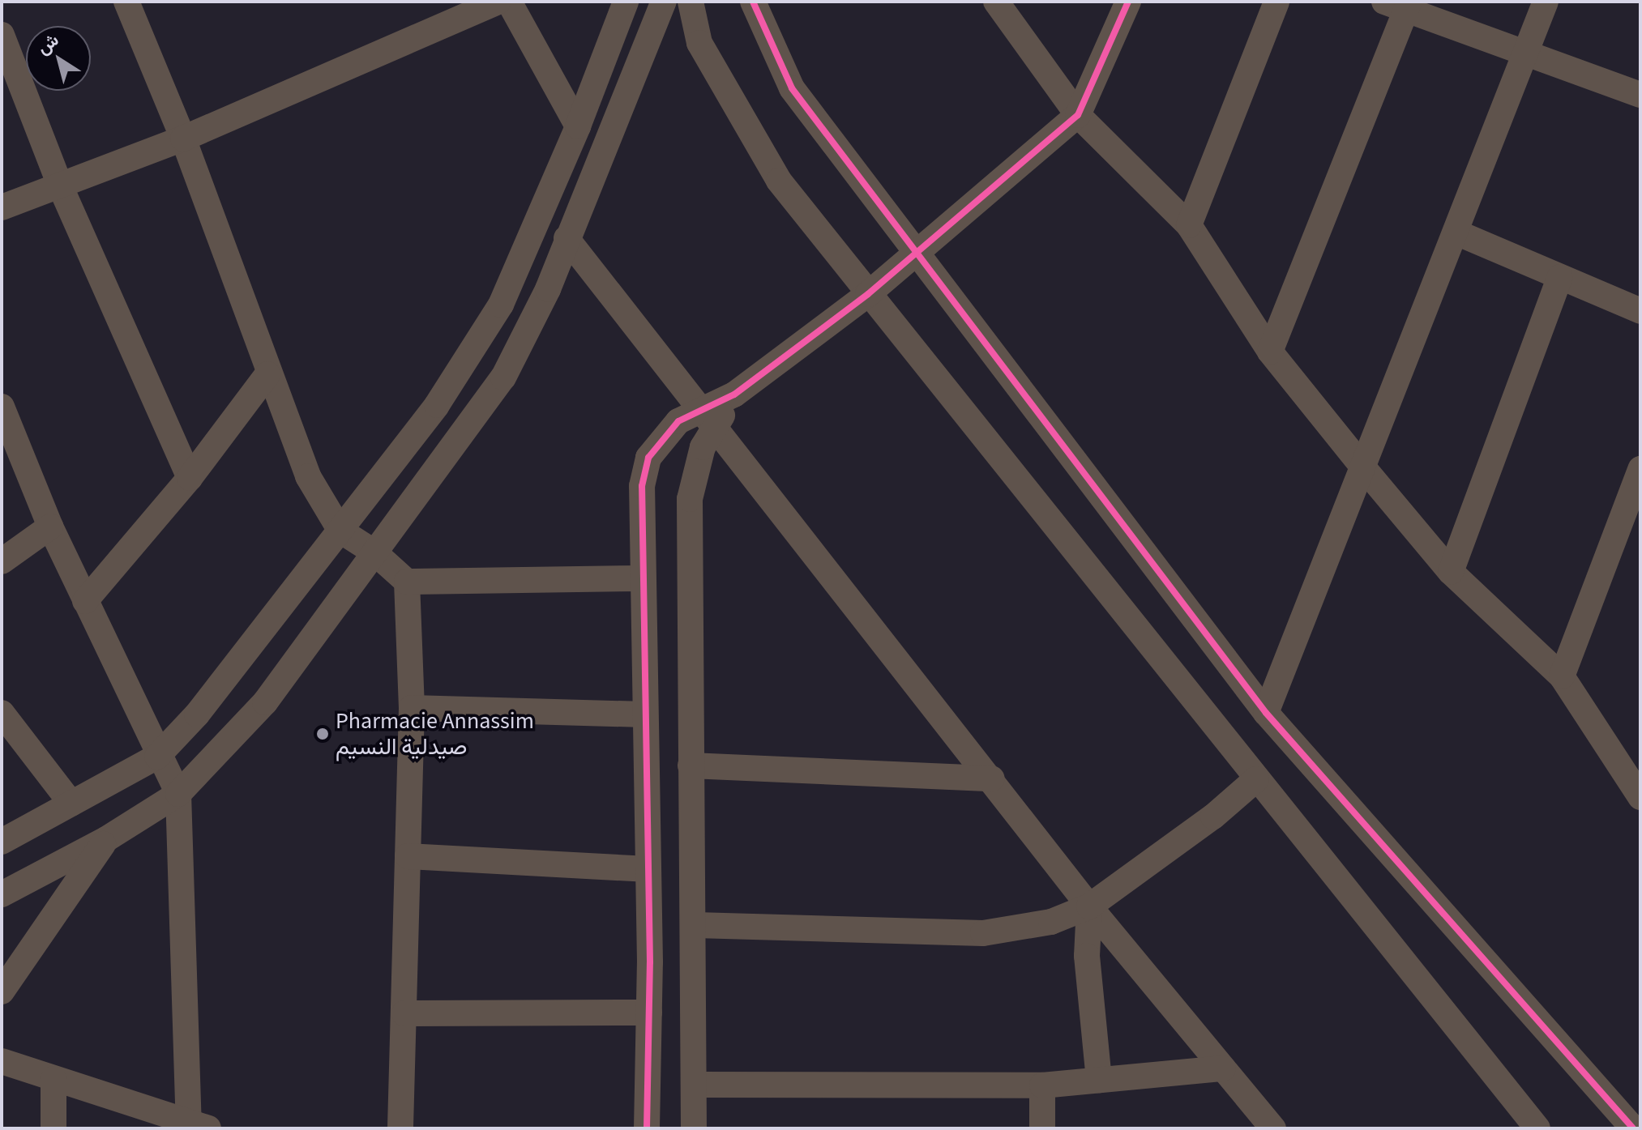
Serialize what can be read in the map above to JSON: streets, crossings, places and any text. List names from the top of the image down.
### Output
{
  "places": ["Pharmacie Annassim صيدلية النسيم"],
  "north": "top left"
}
